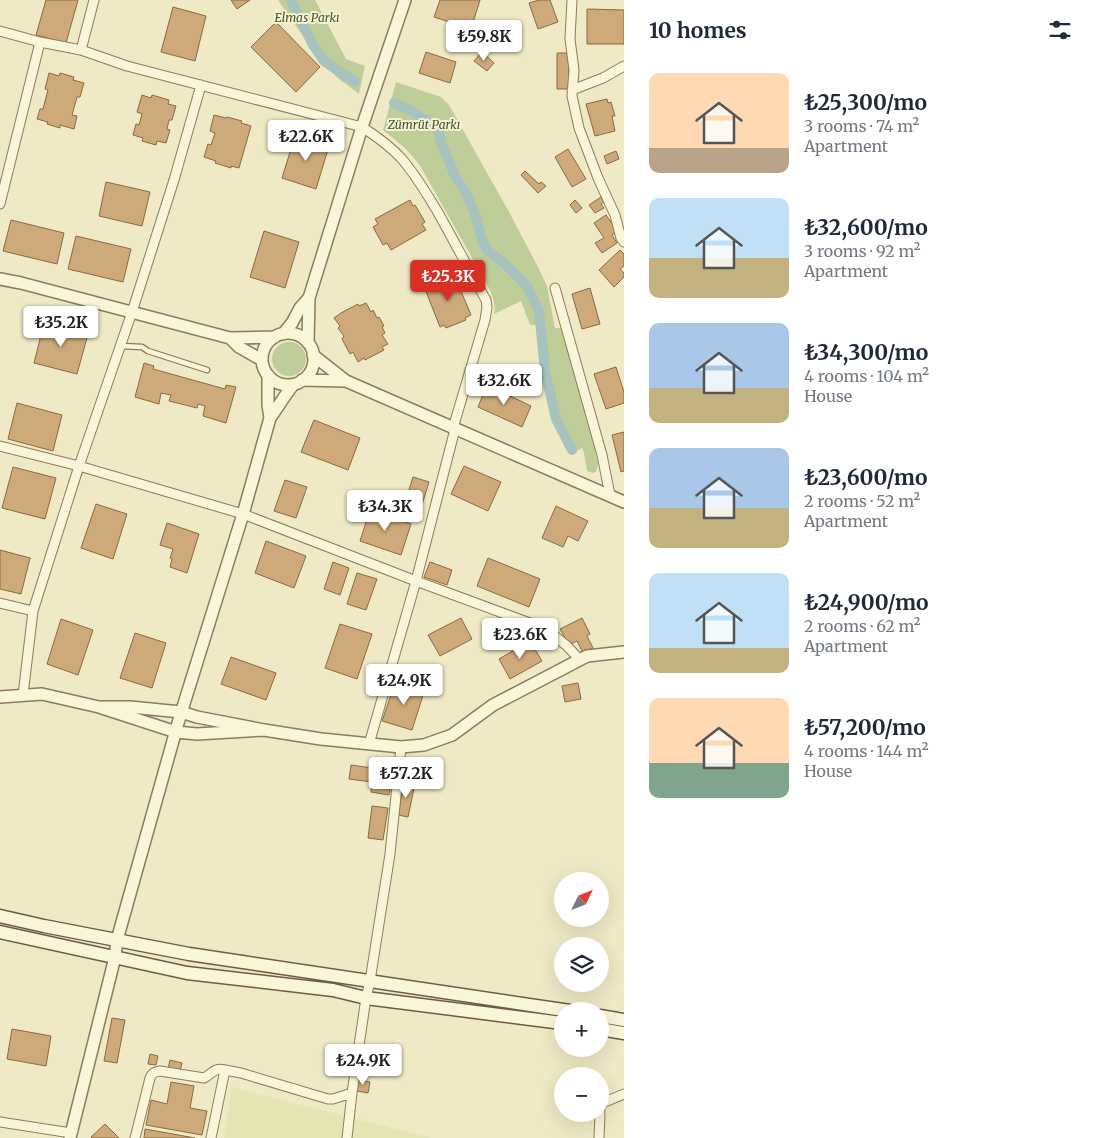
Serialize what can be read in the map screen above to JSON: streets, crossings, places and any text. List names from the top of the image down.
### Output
{
  "parks": ["Elmas Parkı", "Zümrüt Parkı"],
  "north": "top right",
  "page": {
    "heading": "10 homes",
    "price": [
      "₺59.8K",
      "₺22.6K",
      "₺25.3K",
      "₺35.2K",
      "₺32.6K",
      "₺34.3K",
      "₺23.6K",
      "₺24.9K",
      "₺57.2K",
      "₺24.9K"
    ],
    "list": [
      {
        "name": "₺25,300/mo",
        "note": "3 rooms · 74 m² · Apartment"
      },
      {
        "name": "₺32,600/mo",
        "note": "3 rooms · 92 m² · Apartment"
      },
      {
        "name": "₺34,300/mo",
        "note": "4 rooms · 104 m² · House"
      },
      {
        "name": "₺23,600/mo",
        "note": "2 rooms · 52 m² · Apartment"
      },
      {
        "name": "₺24,900/mo",
        "note": "2 rooms · 62 m² · Apartment"
      },
      {
        "name": "₺57,200/mo",
        "note": "4 rooms · 144 m² · House"
      }
    ],
    "map_buttons": ["+", "−"]
  }
}
